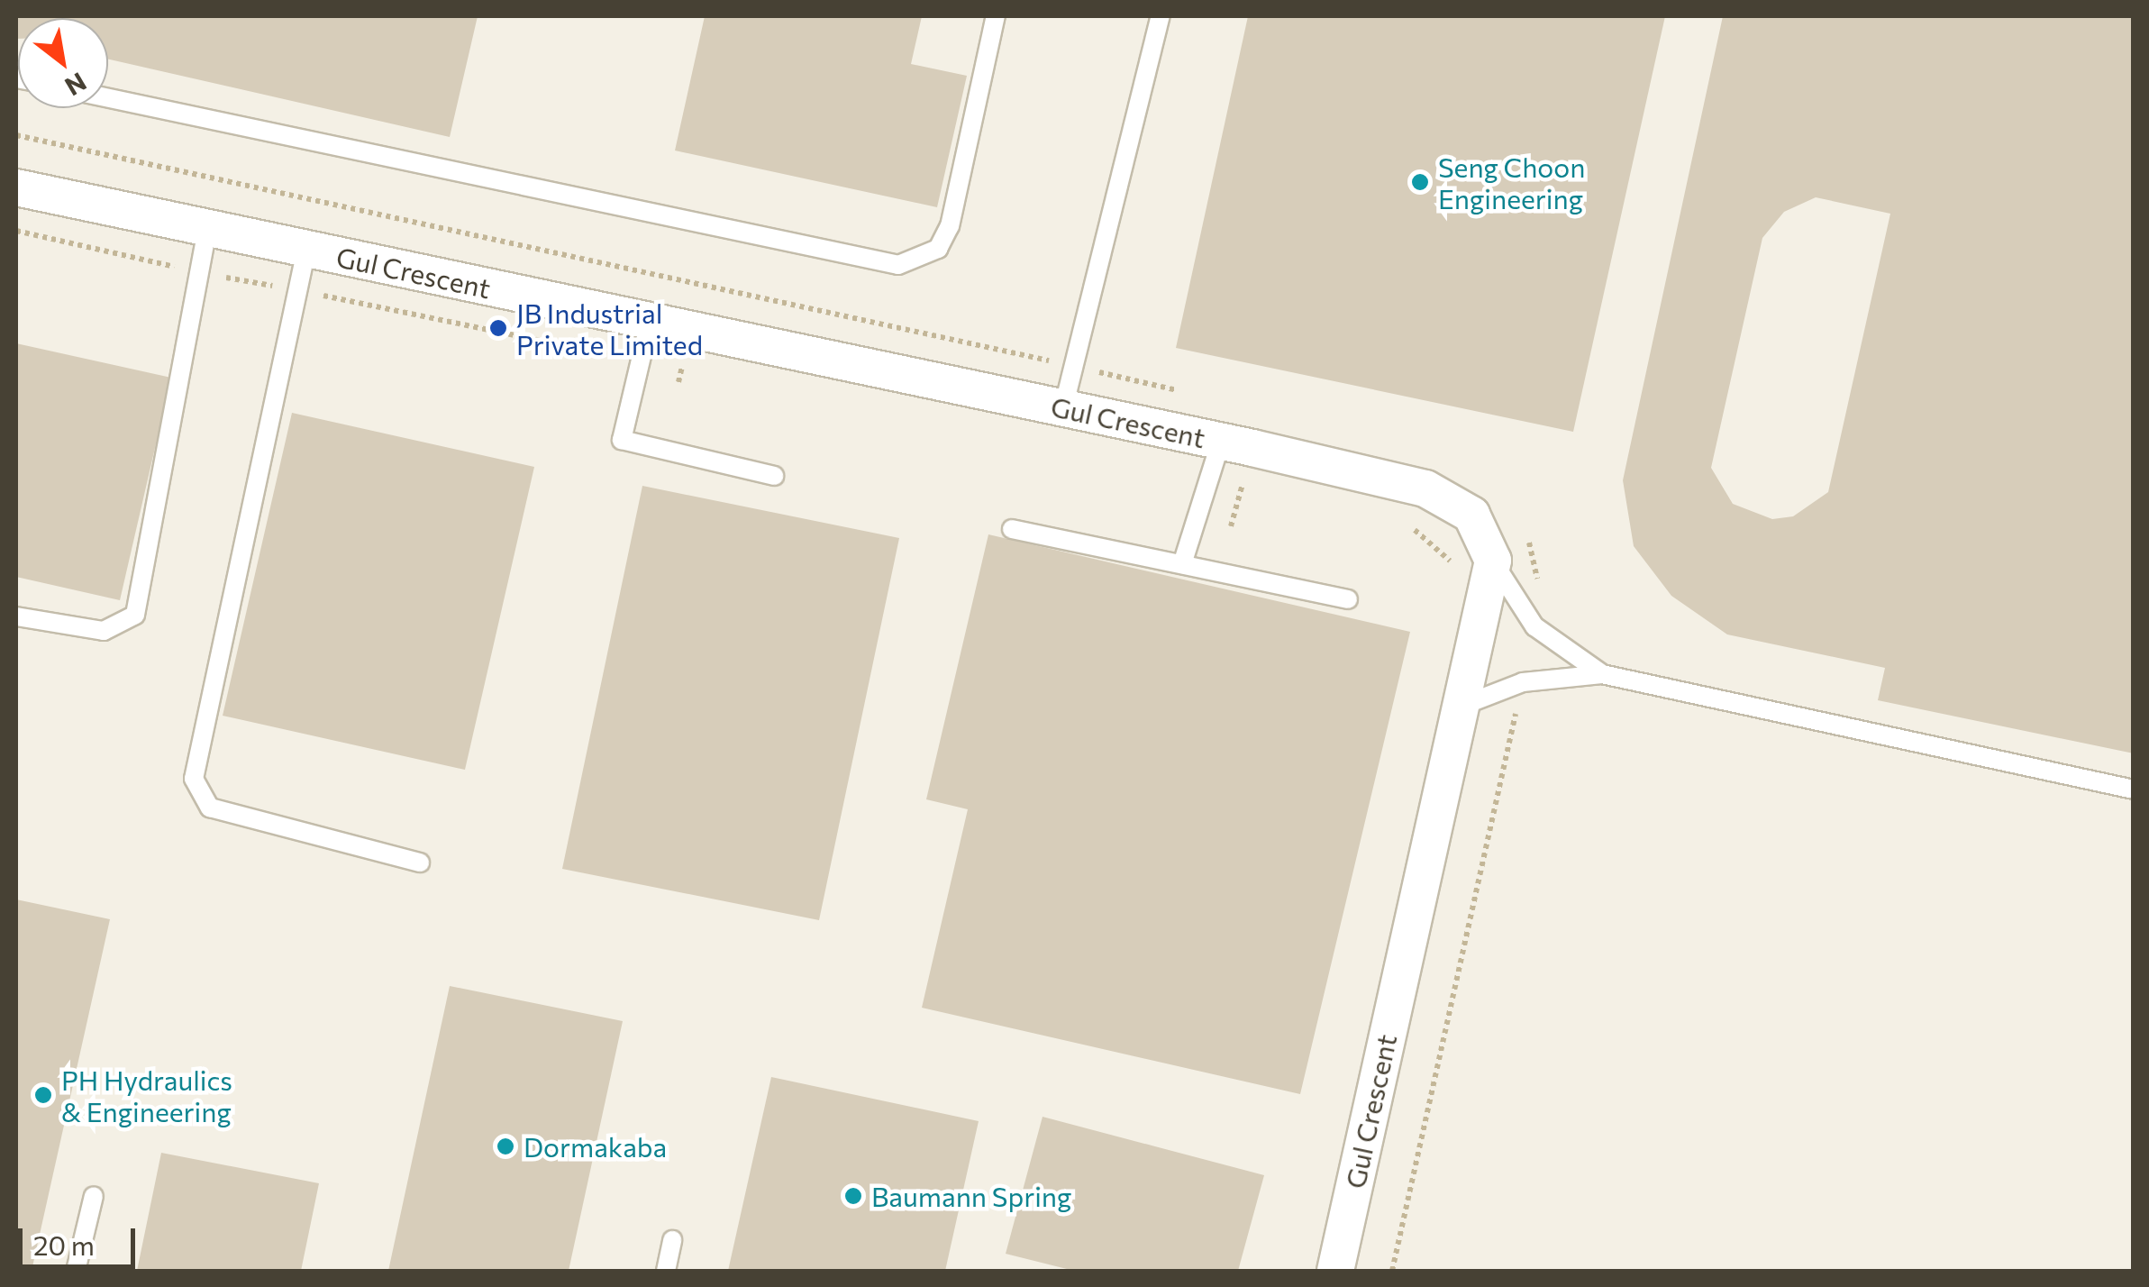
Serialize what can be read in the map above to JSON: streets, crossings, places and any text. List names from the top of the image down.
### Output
{
  "streets": {
    "street": ["Gul Crescent"]
  },
  "places": [
    "Seng Choon Engineering",
    "JB Industrial Private Limited",
    "PH Hydraulics & Engineering",
    "Dormakaba",
    "Baumann Spring"
  ],
  "scale_bar": "20 m",
  "north": "bottom right"
}
